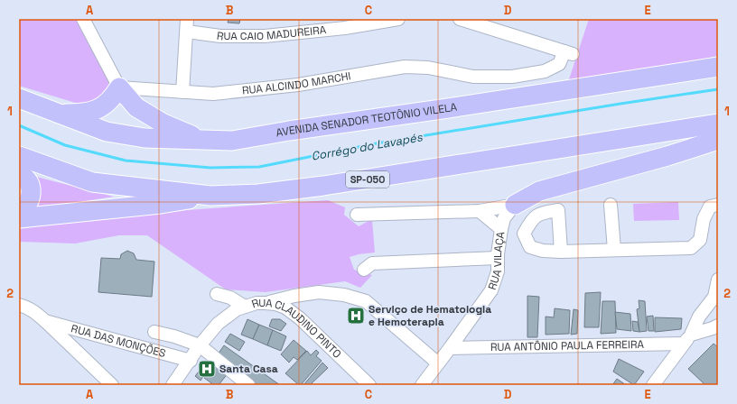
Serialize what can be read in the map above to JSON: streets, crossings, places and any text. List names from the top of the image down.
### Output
{
  "streets": {
    "highway": ["AVENIDA SENADOR TEOTÔNIO VILELA", "SP-050"],
    "street": [
      "RUA CAIO MADUREIRA",
      "RUA ALCINDO MARCHI",
      "RUA VILAÇA",
      "RUA CLAUDINO PINTO",
      "RUA DAS MONÇÕES",
      "RUA ANTÔNIO PAULA FERREIRA"
    ]
  },
  "crossings": [
    ["RUA VILAÇA", "RUA ANTÔNIO PAULA FERREIRA"],
    ["RUA CLAUDINO PINTO", "RUA DAS MONÇÕES"]
  ],
  "water": ["Corrégo do Lavapés"],
  "places": {
    "hospital": ["Serviço de Hematologia e Hemoterapia", "Santa Casa"]
  },
  "grid": {
    "columns": [
      "A",
      "B",
      "C",
      "D",
      "E"
    ],
    "rows": ["1", "2"]
  }
}
